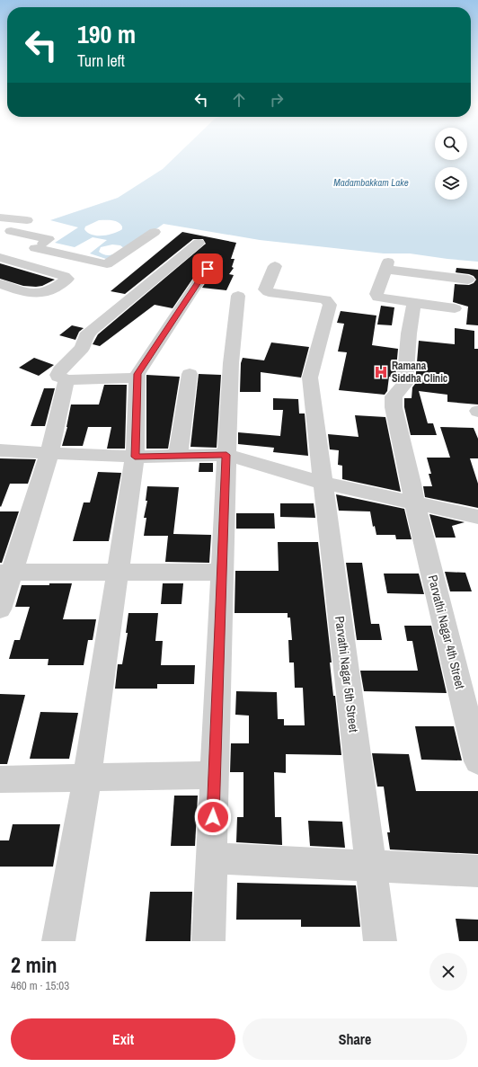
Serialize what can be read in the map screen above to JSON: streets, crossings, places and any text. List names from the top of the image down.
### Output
{
  "streets": {
    "street": ["Parvathi Nagar 4th Street", "Parvathi Nagar 5th Street"]
  },
  "water": ["Madambakkam Lake"],
  "places": {
    "hospital": ["Ramana Siddha Clinic"]
  },
  "page": {
    "turn": ["190 m", "Turn left"],
    "heading": ["2 min", "460 m · 15:03"],
    "buttons": ["Exit", "Share"]
  }
}
